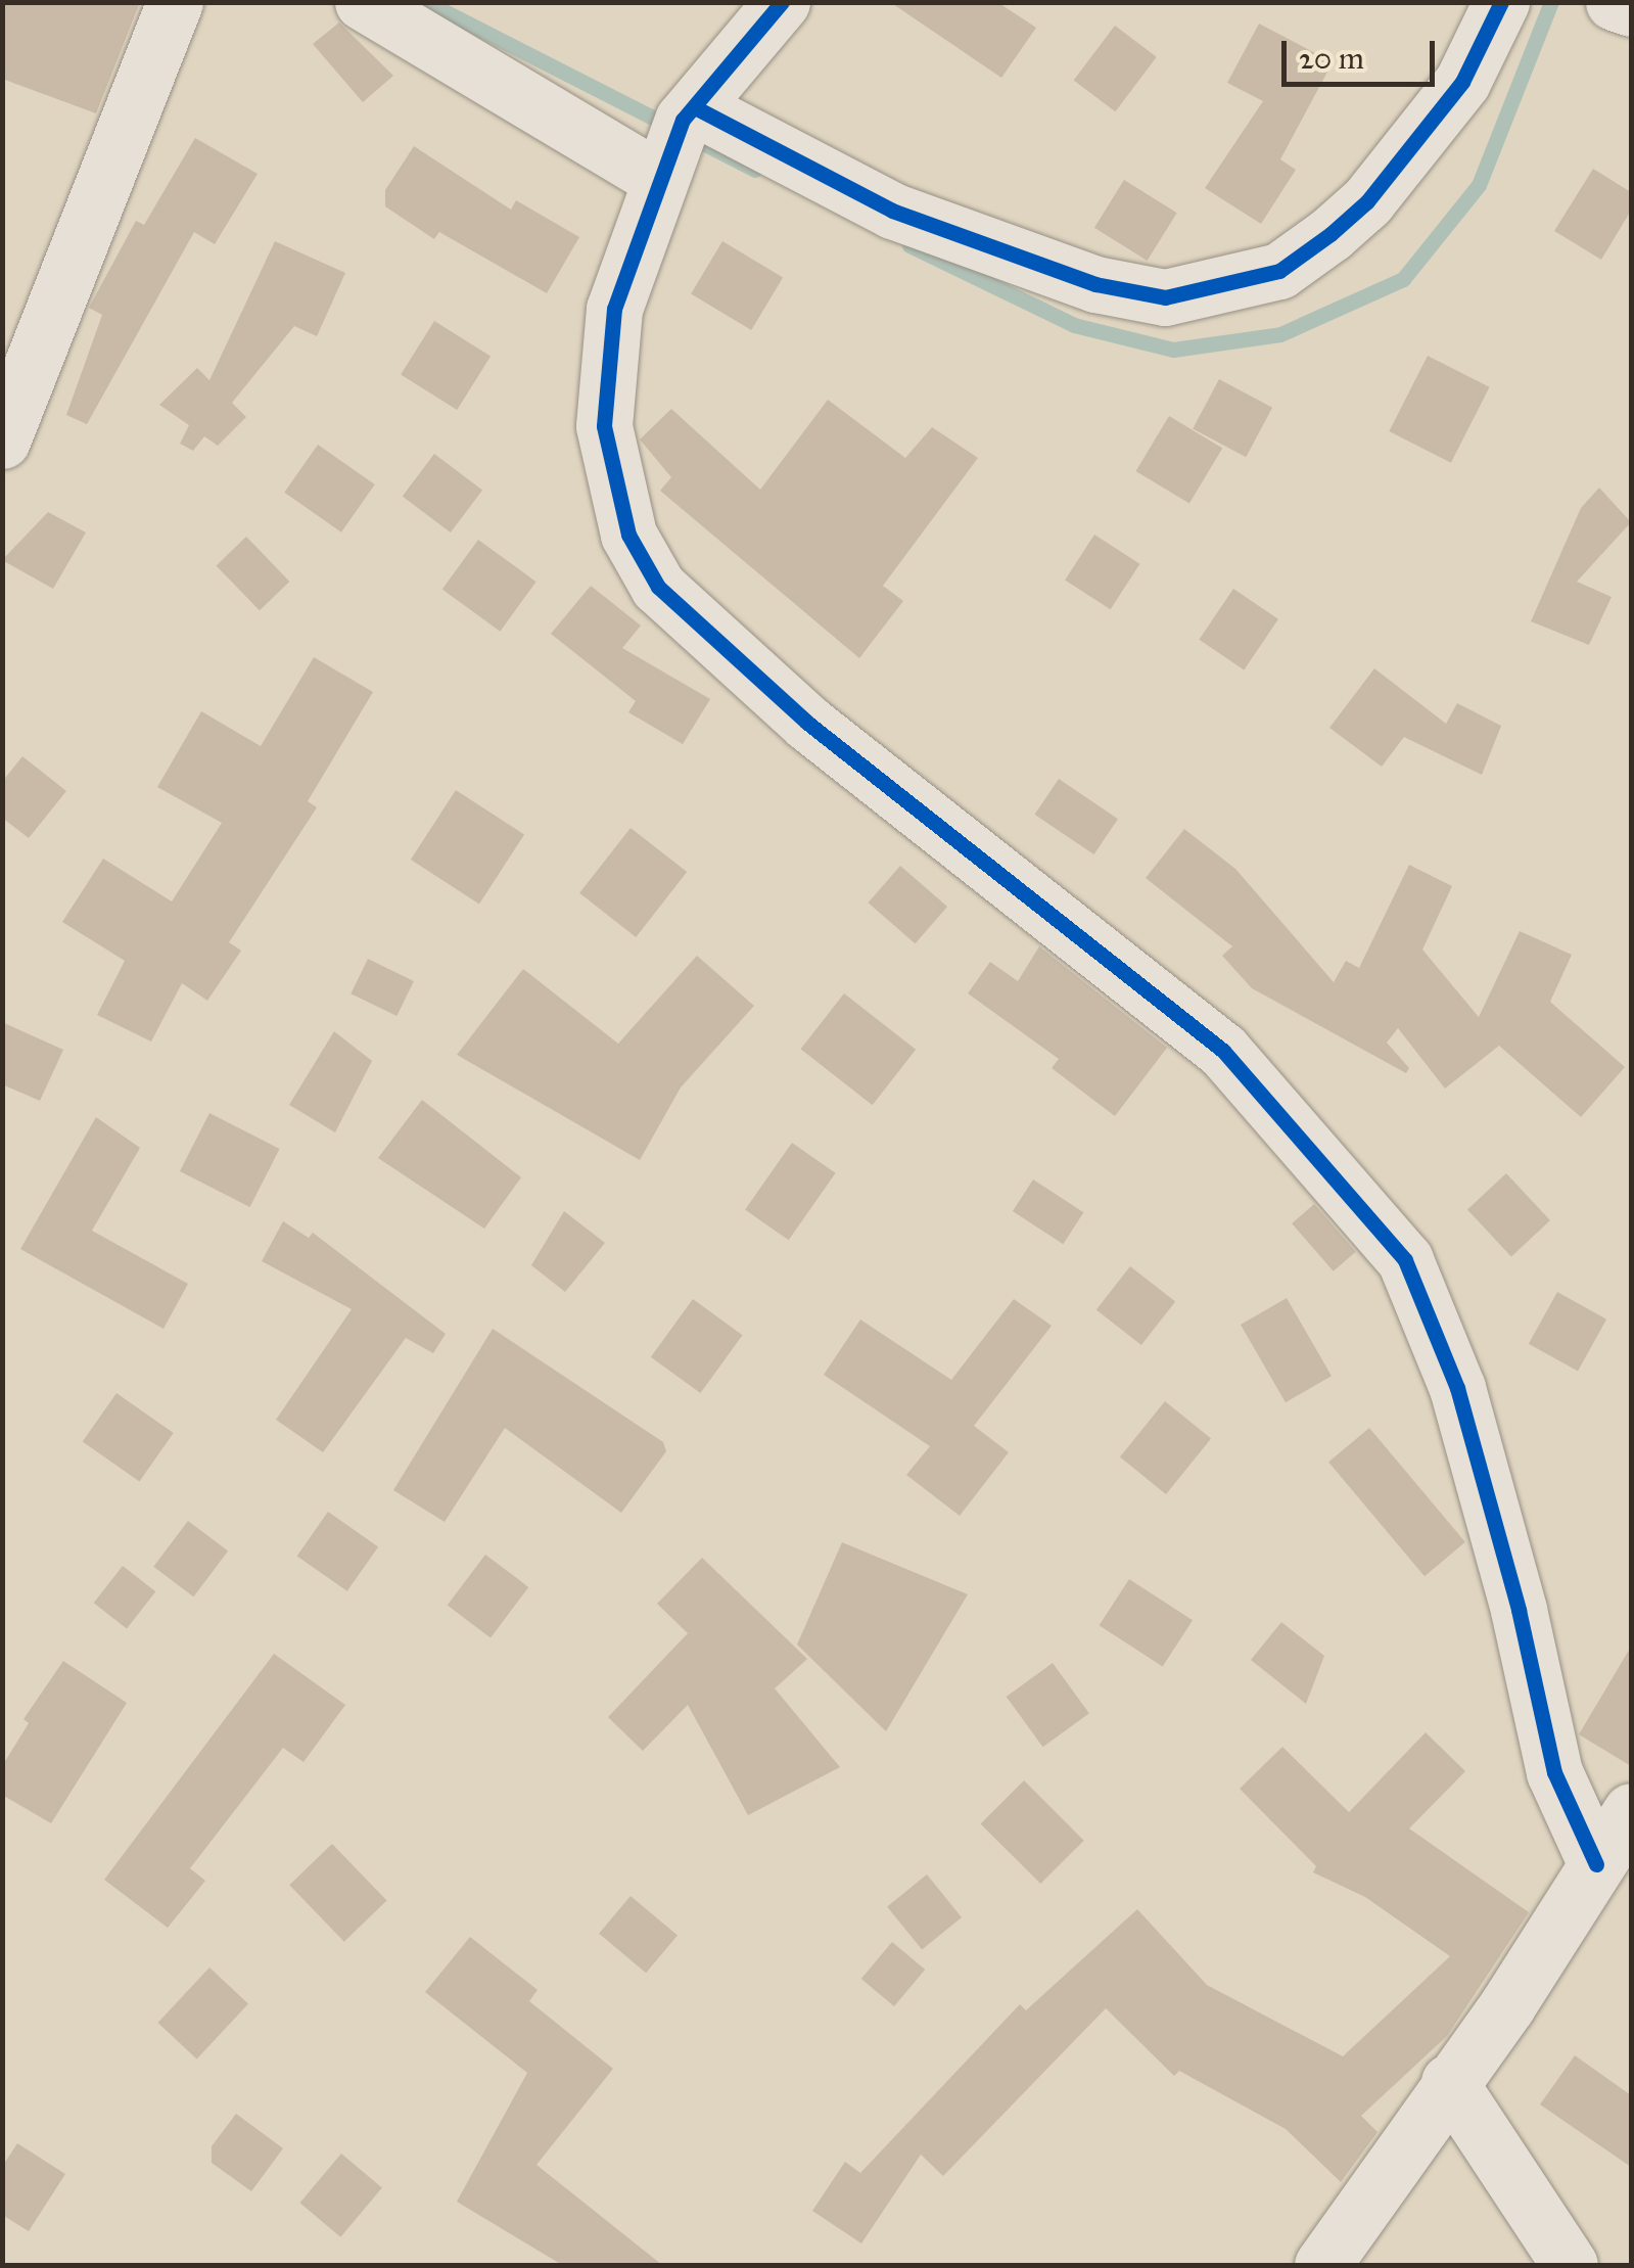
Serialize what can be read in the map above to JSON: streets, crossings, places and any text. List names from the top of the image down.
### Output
{
  "scale_bar": "20 m"
}
